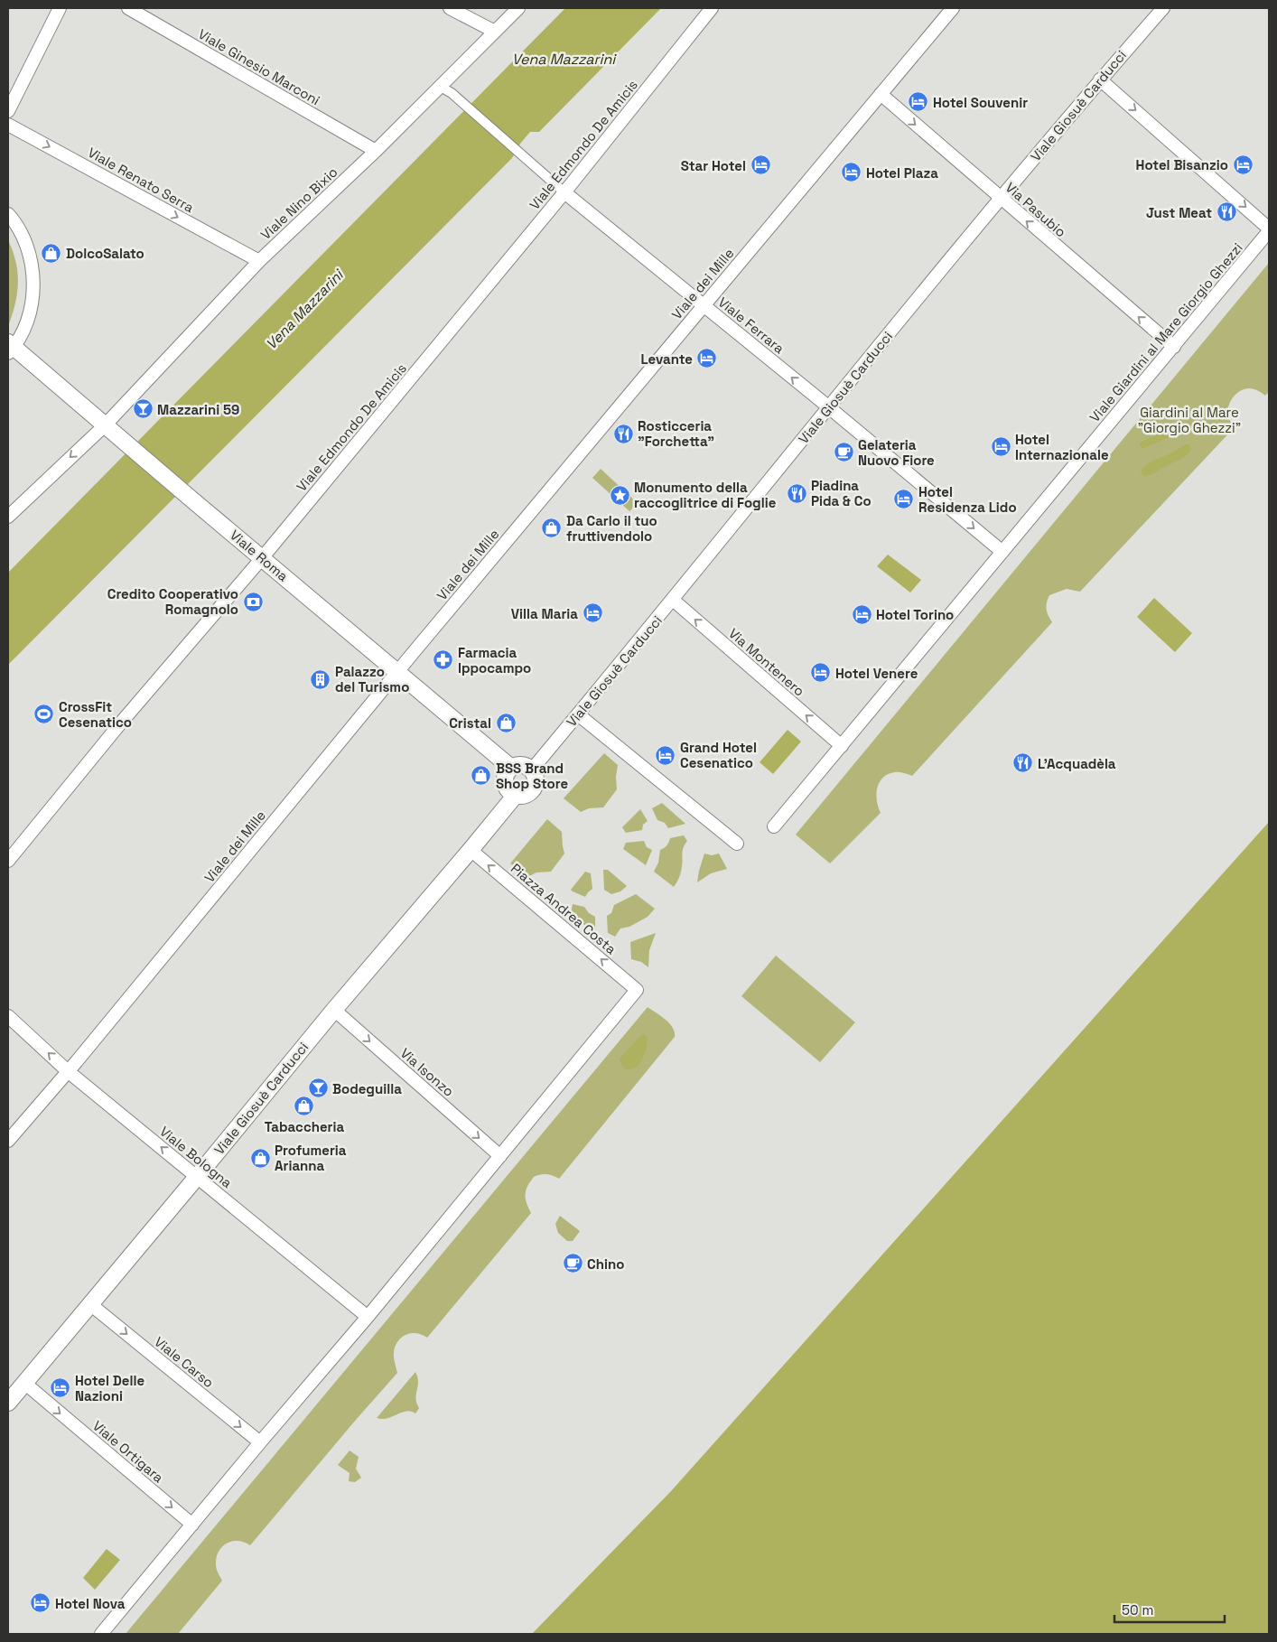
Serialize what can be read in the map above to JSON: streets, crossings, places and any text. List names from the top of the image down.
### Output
{
  "streets": {
    "street": [
      "Viale Ginesio Marconi",
      "Viale Giosuè Carducci",
      "Viale Edmondo De Amicis",
      "Viale Renato Serra",
      "Viale Nino Bixio",
      "Via Pasubio",
      "Viale dei Mille",
      "Viale Ferrara",
      "Viale Giardini al Mare Giorgio Ghezzi",
      "Viale Roma",
      "Via Montenero",
      "Piazza Andrea Costa",
      "Via Isonzo",
      "Viale Bologna",
      "Viale Carso",
      "Viale Ortigara"
    ]
  },
  "crossings": [
    ["Viale Ginesio Marconi", "Viale Nino Bixio"],
    ["Viale Giosuè Carducci", "Via Pasubio"],
    ["Viale Giosuè Carducci", "Viale Ferrara"],
    ["Viale Giosuè Carducci", "Viale Roma"],
    ["Viale Giosuè Carducci", "Via Montenero"],
    ["Viale Giosuè Carducci", "Piazza Andrea Costa"],
    ["Viale Giosuè Carducci", "Via Isonzo"],
    ["Viale Giosuè Carducci", "Viale Bologna"],
    ["Viale Giosuè Carducci", "Viale Carso"],
    ["Viale Giosuè Carducci", "Viale Ortigara"],
    ["Viale Edmondo De Amicis", "Viale Ferrara"],
    ["Viale Edmondo De Amicis", "Viale Roma"],
    ["Viale Renato Serra", "Viale Nino Bixio"],
    ["Viale Nino Bixio", "Viale Ferrara"],
    ["Viale Nino Bixio", "Viale Roma"],
    ["Via Pasubio", "Viale dei Mille"],
    ["Via Pasubio", "Viale Giardini al Mare Giorgio Ghezzi"],
    ["Viale dei Mille", "Viale Ferrara"],
    ["Viale dei Mille", "Viale Roma"],
    ["Viale dei Mille", "Viale Bologna"],
    ["Viale Ferrara", "Viale Giardini al Mare Giorgio Ghezzi"],
    ["Viale Giardini al Mare Giorgio Ghezzi", "Via Montenero"],
    ["Piazza Andrea Costa", "Via Isonzo"]
  ],
  "one_way": [
    "Viale Renato Serra",
    "Via Montenero",
    "Via Isonzo",
    "Viale Bologna",
    "Viale Carso",
    "Viale Ortigara"
  ],
  "water": ["Vena Mazzarini"],
  "parks": ["Giardini al Mare \"Giorgio Ghezzi\""],
  "places": {
    "hotel": [
      "Hotel Souvenir",
      "Hotel Bisanzio",
      "Star Hotel",
      "Hotel Plaza",
      "Levante",
      "Hotel Internazionale",
      "Hotel Residenza Lido",
      "Villa Maria",
      "Hotel Torino",
      "Hotel Venere",
      "Grand Hotel Cesenatico",
      "Hotel Delle Nazioni",
      "Hotel Nova"
    ],
    "restaurant": [
      "Just Meat",
      "Rosticceria \"Forchetta\"",
      "Piadina Pida & Co",
      "L'Acquadèla"
    ],
    "shop": [
      "DolcoSalato",
      "Da Carlo il tuo fruttivendolo",
      "Cristal",
      "BSS Brand Shop Store",
      "Tabaccheria",
      "Profumeria Arianna"
    ],
    "bar": ["Mazzarini 59", "Bodeguilla"],
    "cafe": ["Gelateria Nuovo Fiore", "Chino"],
    "place": ["Monumento della raccoglitrice di Foglie"],
    "bank": ["Credito Cooperativo Romagnolo"],
    "pharmacy": ["Farmacia Ippocampo"],
    "building": ["Palazzo del Turismo"],
    "sports": ["CrossFit Cesenatico"]
  },
  "scale_bar": "50 m"
}
